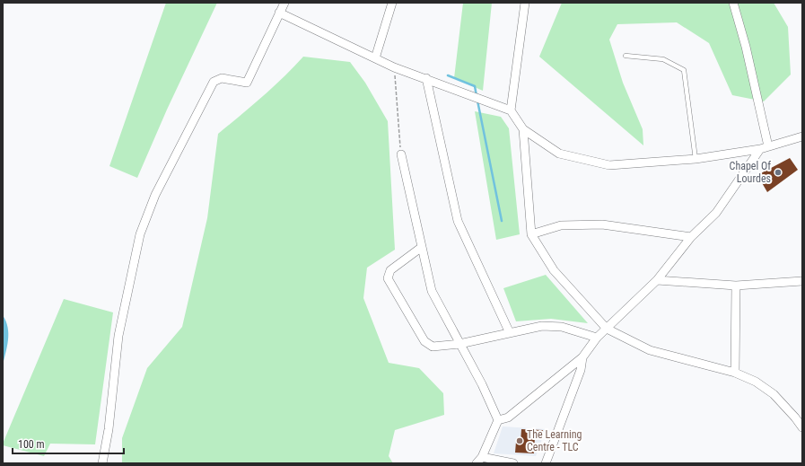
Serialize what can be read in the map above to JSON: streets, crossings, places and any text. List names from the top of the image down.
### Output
{
  "places": ["Chapel Of Lourdes", "The Learning Centre - TLC"],
  "scale_bar": "100 m"
}
